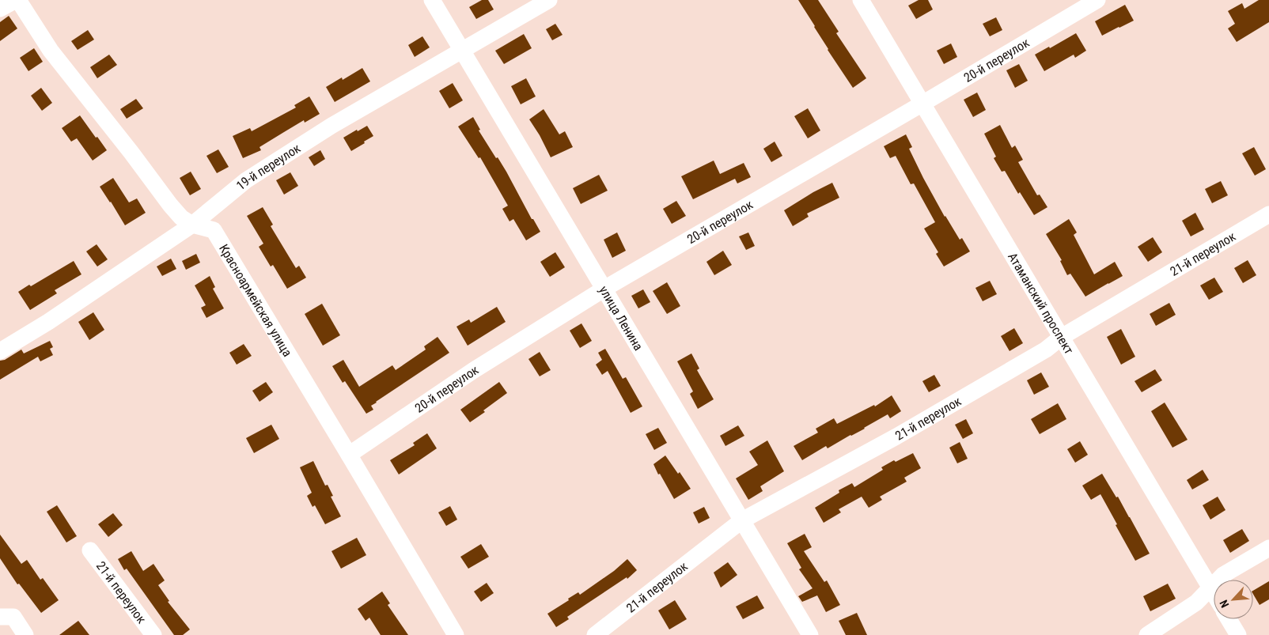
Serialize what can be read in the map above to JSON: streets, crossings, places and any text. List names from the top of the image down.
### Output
{
  "streets": {
    "street": [
      "20-й переулок",
      "19-й переулок",
      "21-й переулок",
      "Красноармейская улица",
      "Атаманский проспект",
      "улица Ленина"
    ]
  },
  "crossings": [
    ["20-й переулок", "Красноармейская улица"],
    ["20-й переулок", "Атаманский проспект"],
    ["20-й переулок", "улица Ленина"],
    ["19-й переулок", "Красноармейская улица"],
    ["19-й переулок", "улица Ленина"],
    ["21-й переулок", "Атаманский проспект"],
    ["21-й переулок", "улица Ленина"]
  ],
  "north": "bottom left"
}
